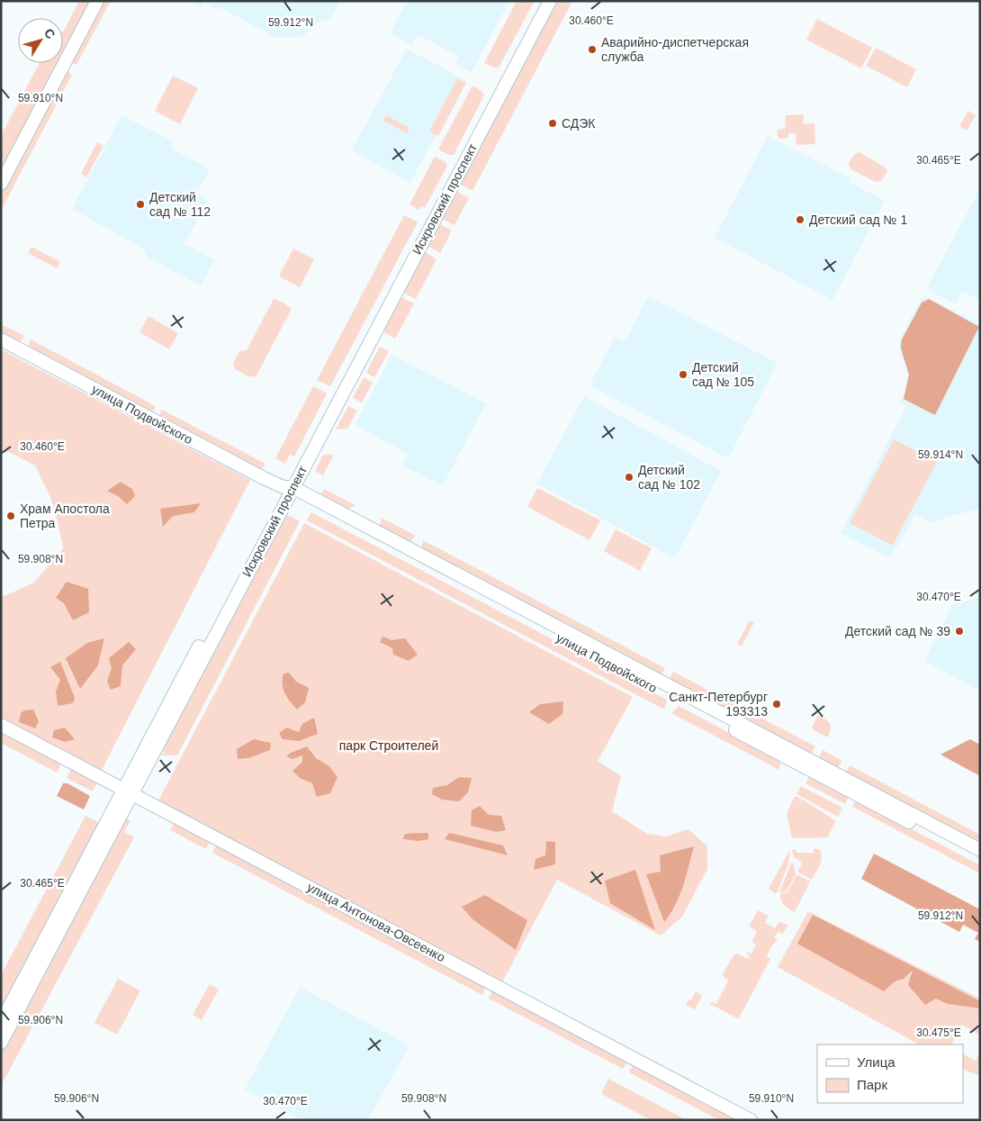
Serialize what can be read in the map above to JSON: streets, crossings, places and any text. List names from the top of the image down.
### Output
{
  "streets": {
    "street": ["Искровский проспект", "улица Подвойского", "улица Антонова-Овсеенко"]
  },
  "crossings": [
    ["Искровский проспект", "улица Подвойского"],
    ["Искровский проспект", "улица Антонова-Овсеенко"]
  ],
  "parks": ["парк Строителей"],
  "places": [
    "Аварийно-диспетчерская служба",
    "СДЭК",
    "Детский сад № 112",
    "Детский сад № 1",
    "Детский сад № 105",
    "Детский сад № 102",
    "Храм Апостола Петра",
    "Детский сад № 39",
    "Санкт-Петербург 193313"
  ],
  "legend": ["Улица", "Парк"],
  "north": "top right",
  "coordinates": [
    "30.460°E",
    "59.912°N",
    "59.910°N",
    "30.465°E",
    "59.914°N",
    "59.908°N",
    "30.470°E",
    "59.906°N",
    "30.475°E"
  ]
}
